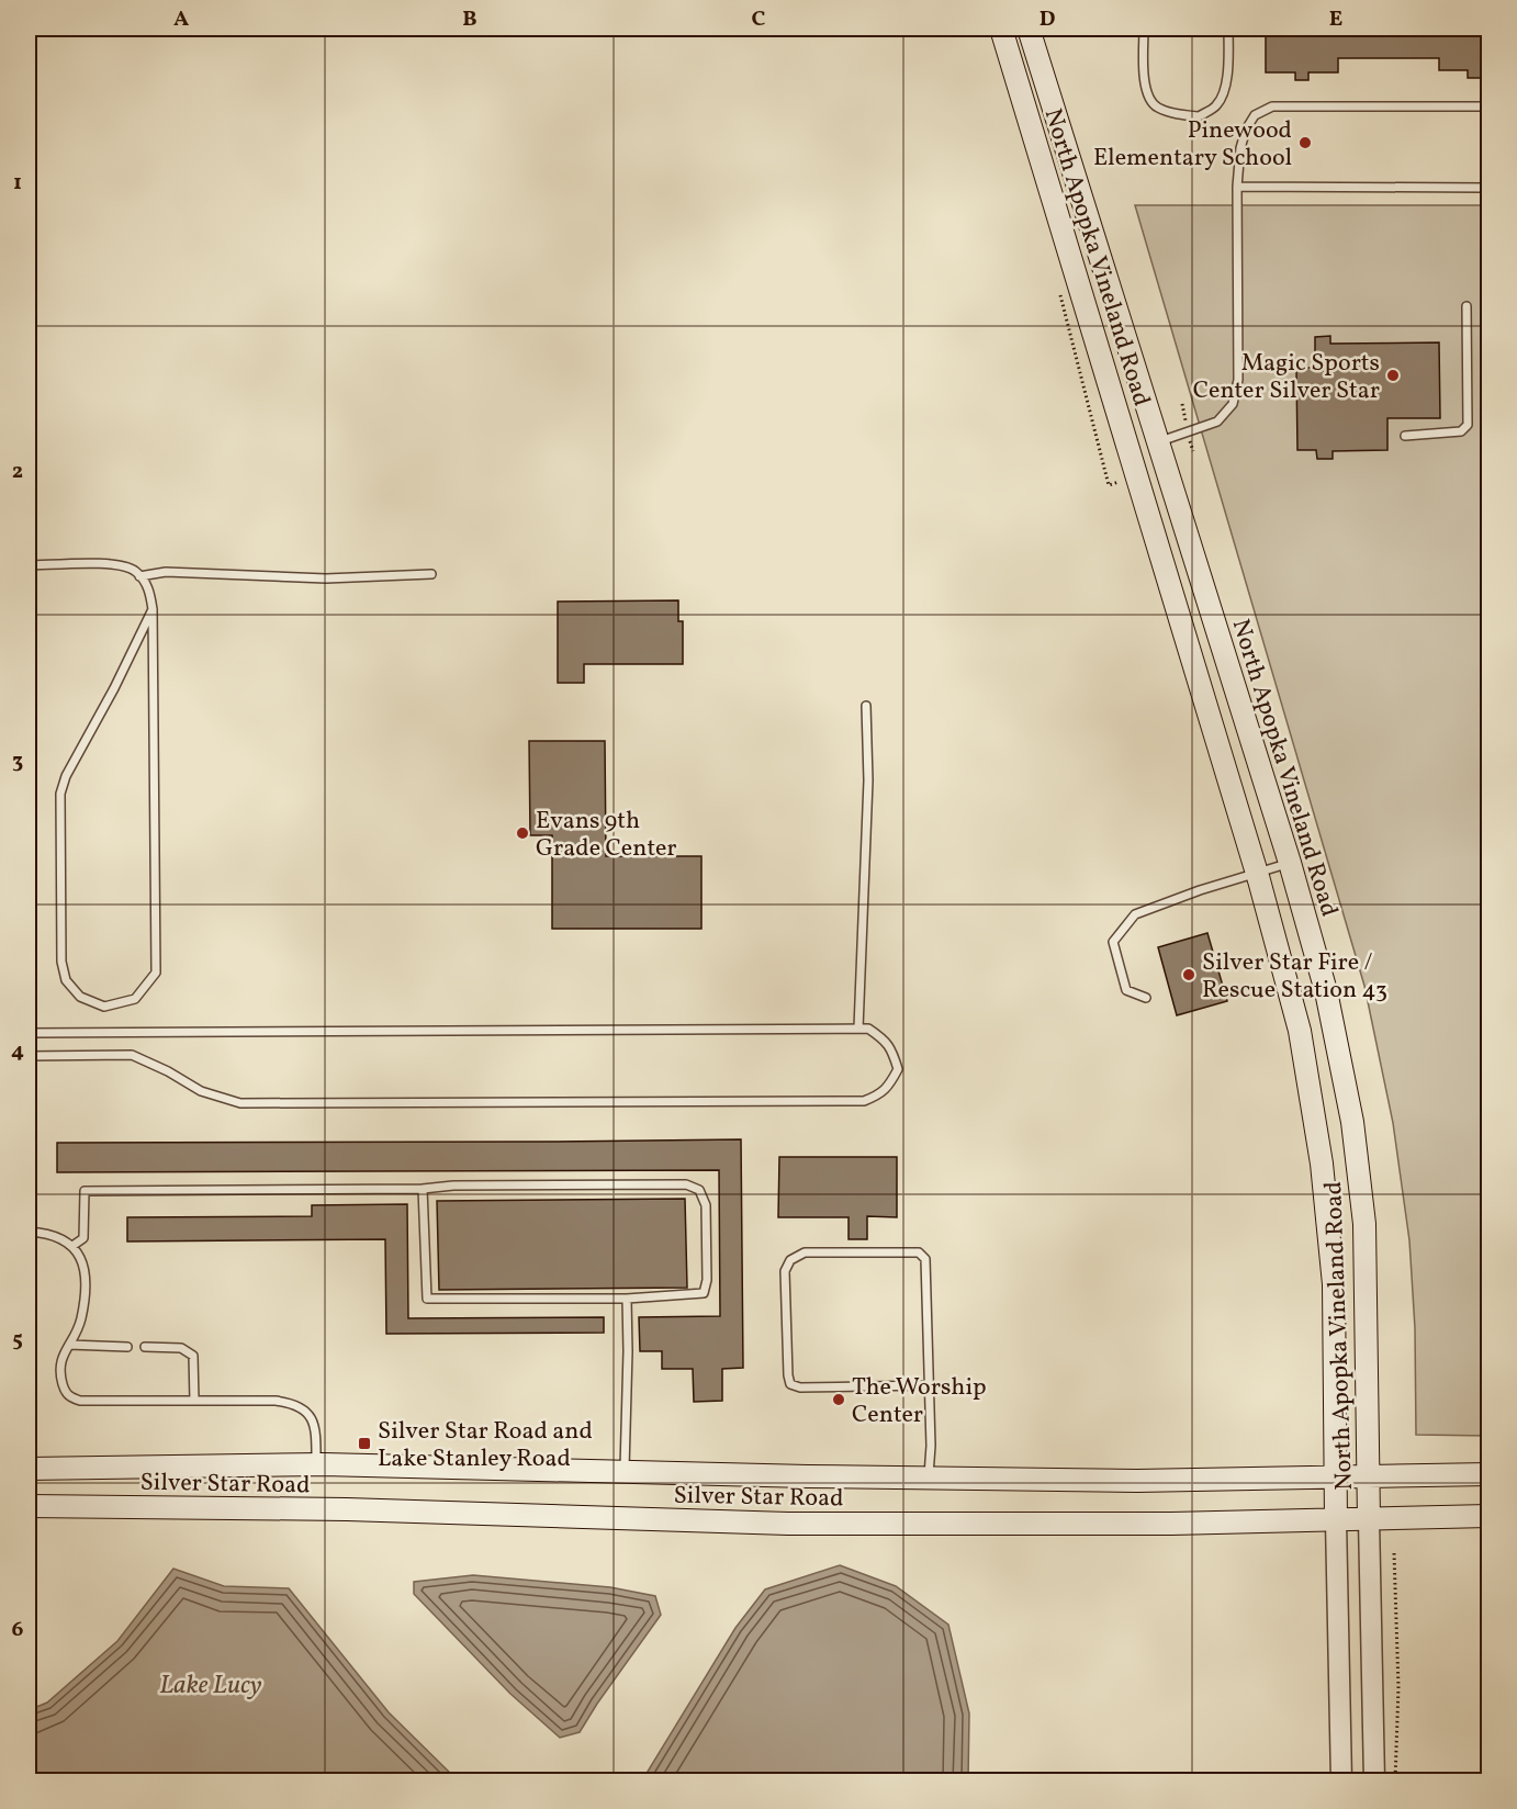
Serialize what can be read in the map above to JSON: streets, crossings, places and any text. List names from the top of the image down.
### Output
{
  "streets": {
    "main road": ["North Apopka Vineland Road", "Silver Star Road"]
  },
  "crossings": [
    ["North Apopka Vineland Road", "Silver Star Road"]
  ],
  "water": ["Lake Lucy"],
  "places": {
    "other": [
      "Pinewood Elementary School",
      "Magic Sports Center Silver Star",
      "Evans 9th Grade Center",
      "Silver Star Fire / Rescue Station 43",
      "The Worship Center"
    ],
    "transit": ["Silver Star Road and Lake Stanley Road"]
  },
  "grid": {
    "columns": [
      "A",
      "B",
      "C",
      "D",
      "E"
    ],
    "rows": [
      "1",
      "2",
      "3",
      "4",
      "5",
      "6"
    ]
  }
}
